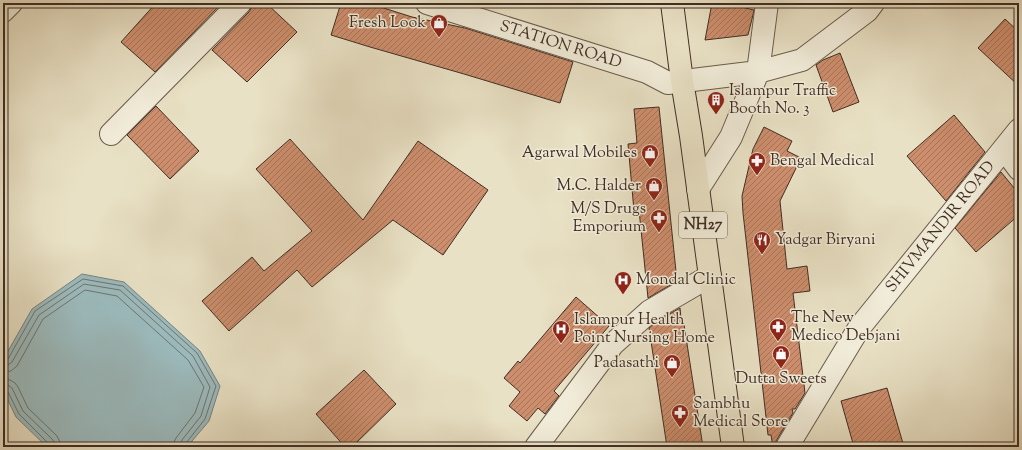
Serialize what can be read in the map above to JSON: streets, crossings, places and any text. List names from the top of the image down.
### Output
{
  "streets": {
    "main road": ["NH27"],
    "street": ["STATION ROAD", "SHIVMANDIR ROAD"]
  },
  "crossings": [
    ["STATION ROAD", "NH27"]
  ],
  "places": {
    "shop": [
      "Fresh Look",
      "Agarwal Mobiles",
      "M.C. Halder",
      "Dutta Sweets",
      "Padasathi"
    ],
    "building": ["Islampur Traffic Booth No. 3"],
    "pharmacy": [
      "Bengal Medical",
      "M/S Drugs Emporium",
      "The New Medico Debjani",
      "Sambhu Medical Store"
    ],
    "restaurant": ["Yadgar Biryani"],
    "hospital": ["Mondal Clinic", "Islampur Health Point Nursing Home"]
  }
}
